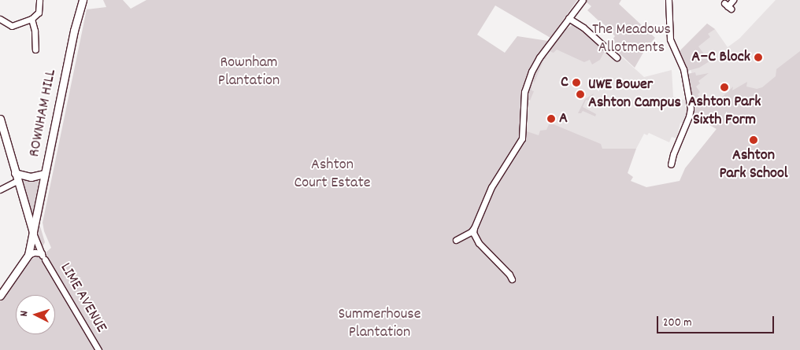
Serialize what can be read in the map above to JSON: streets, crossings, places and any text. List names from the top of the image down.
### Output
{
  "streets": {
    "main road": ["ROWNHAM HILL"],
    "street": ["LIME AVENUE"]
  },
  "crossings": [
    ["ROWNHAM HILL", "LIME AVENUE"]
  ],
  "parks": [
    "The Meadows Allotments",
    "Rownham Plantation",
    "Ashton Court Estate",
    "Summerhouse Plantation"
  ],
  "places": [
    "A–C Block",
    "C",
    "Ashton Park Sixth Form",
    "UWE Bower Ashton Campus",
    "A",
    "Ashton Park School"
  ],
  "scale_bar": "200 m",
  "north": "left"
}
